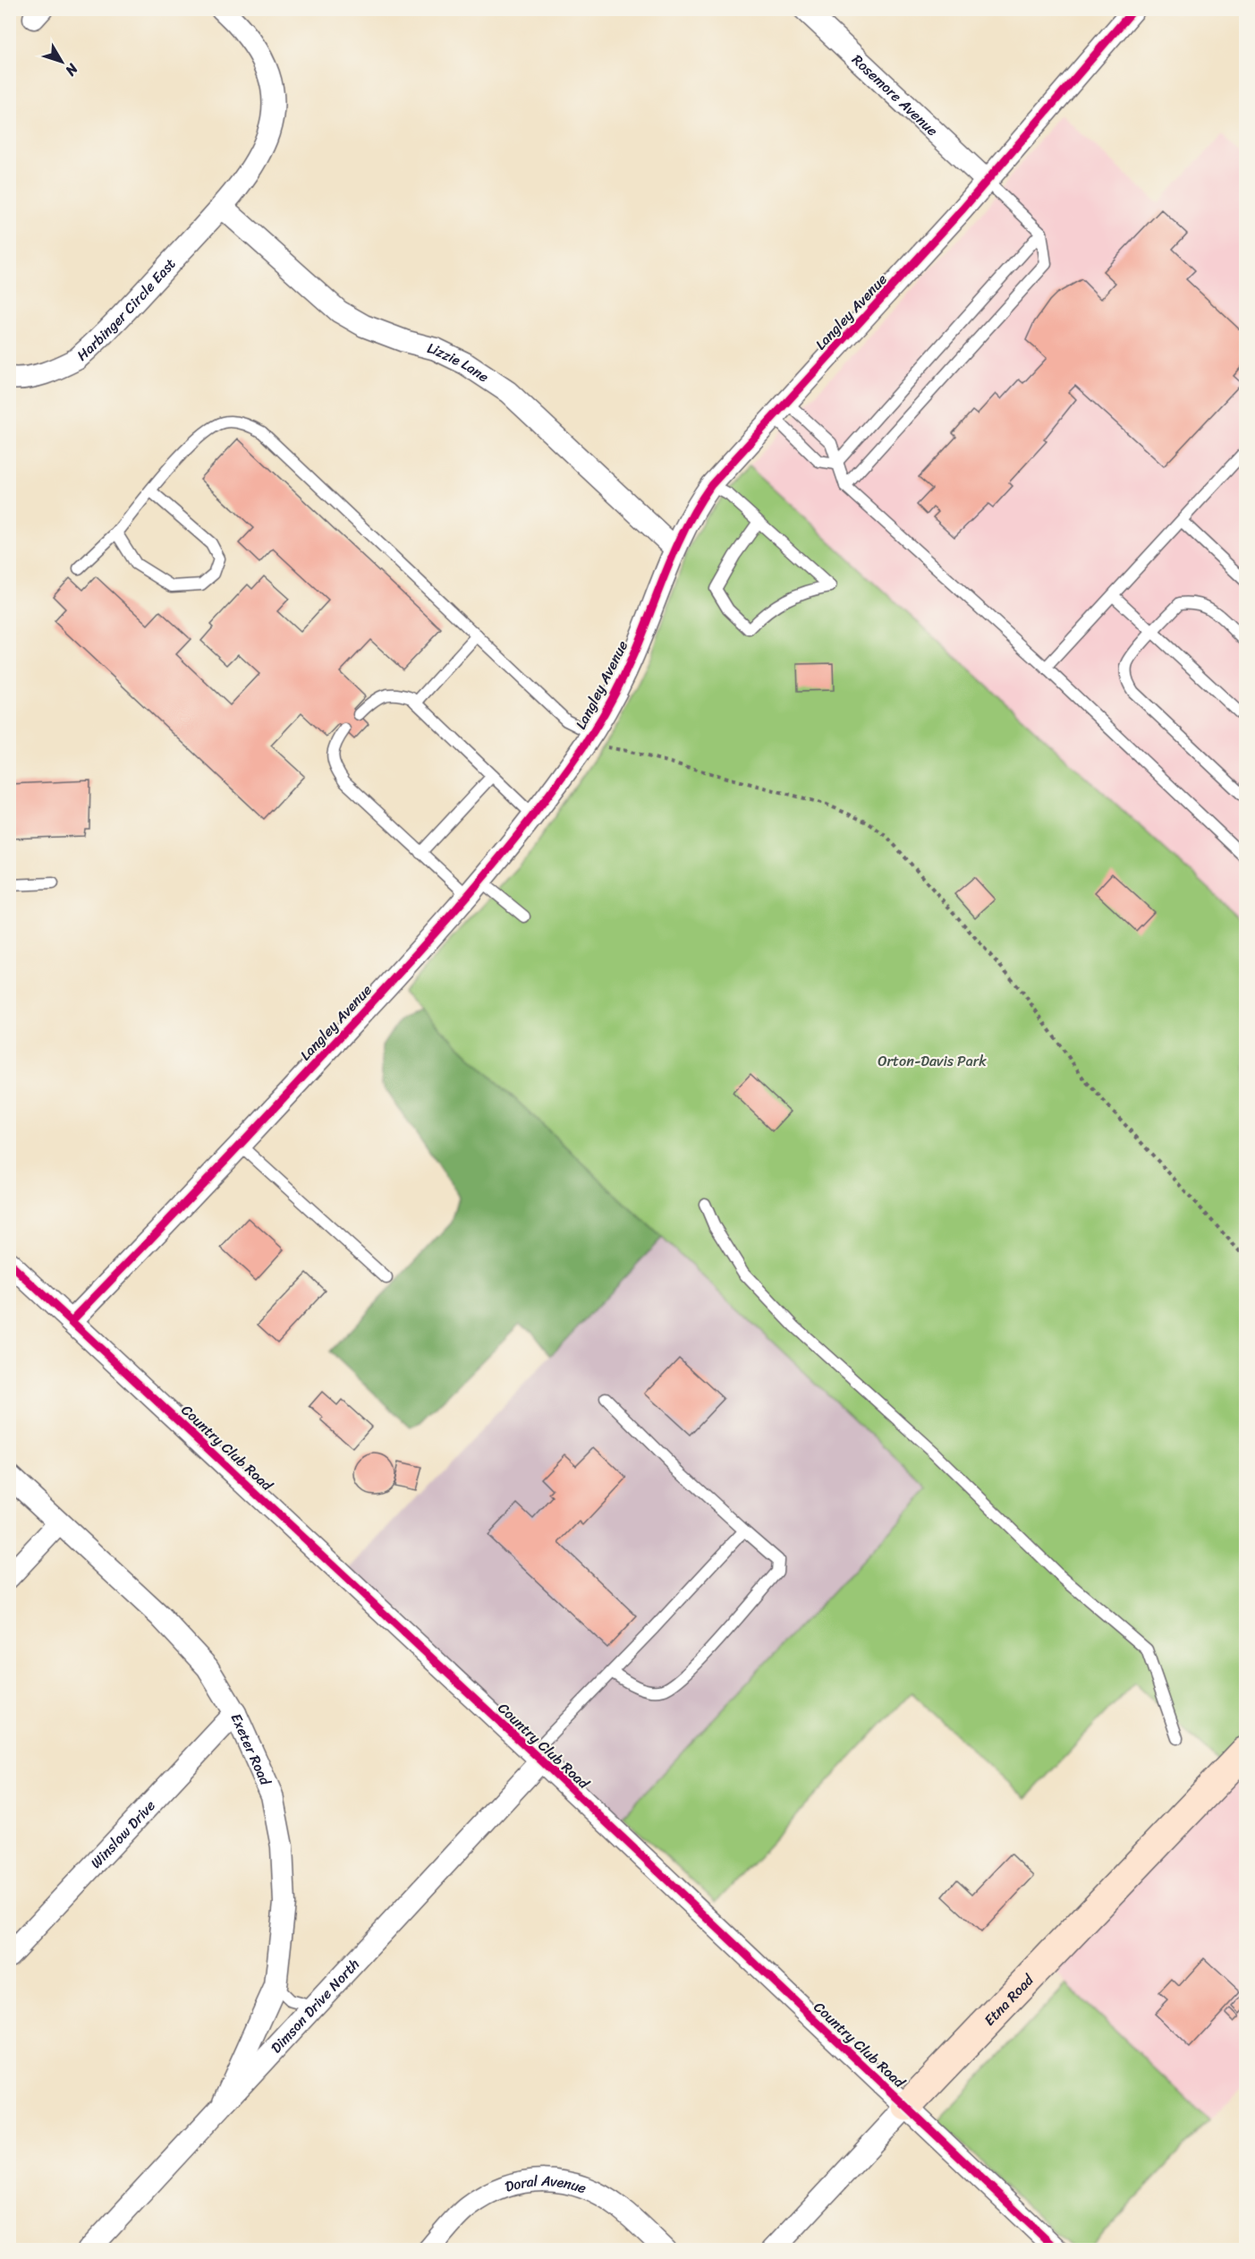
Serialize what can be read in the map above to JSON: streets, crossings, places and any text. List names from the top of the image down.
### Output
{
  "streets": {
    "street": [
      "Rosemore Avenue",
      "Harbinger Circle East",
      "Langley Avenue",
      "Lizzie Lane",
      "Country Club Road",
      "Exeter Road",
      "Winslow Drive",
      "Etna Road",
      "Dimson Drive North",
      "Doral Avenue"
    ]
  },
  "crossings": [
    ["Rosemore Avenue", "Langley Avenue"],
    ["Harbinger Circle East", "Lizzie Lane"],
    ["Langley Avenue", "Lizzie Lane"],
    ["Langley Avenue", "Country Club Road"],
    ["Country Club Road", "Etna Road"],
    ["Country Club Road", "Dimson Drive North"],
    ["Exeter Road", "Winslow Drive"],
    ["Exeter Road", "Dimson Drive North"]
  ],
  "parks": ["Orton-Davis Park"],
  "north": "bottom right"
}
